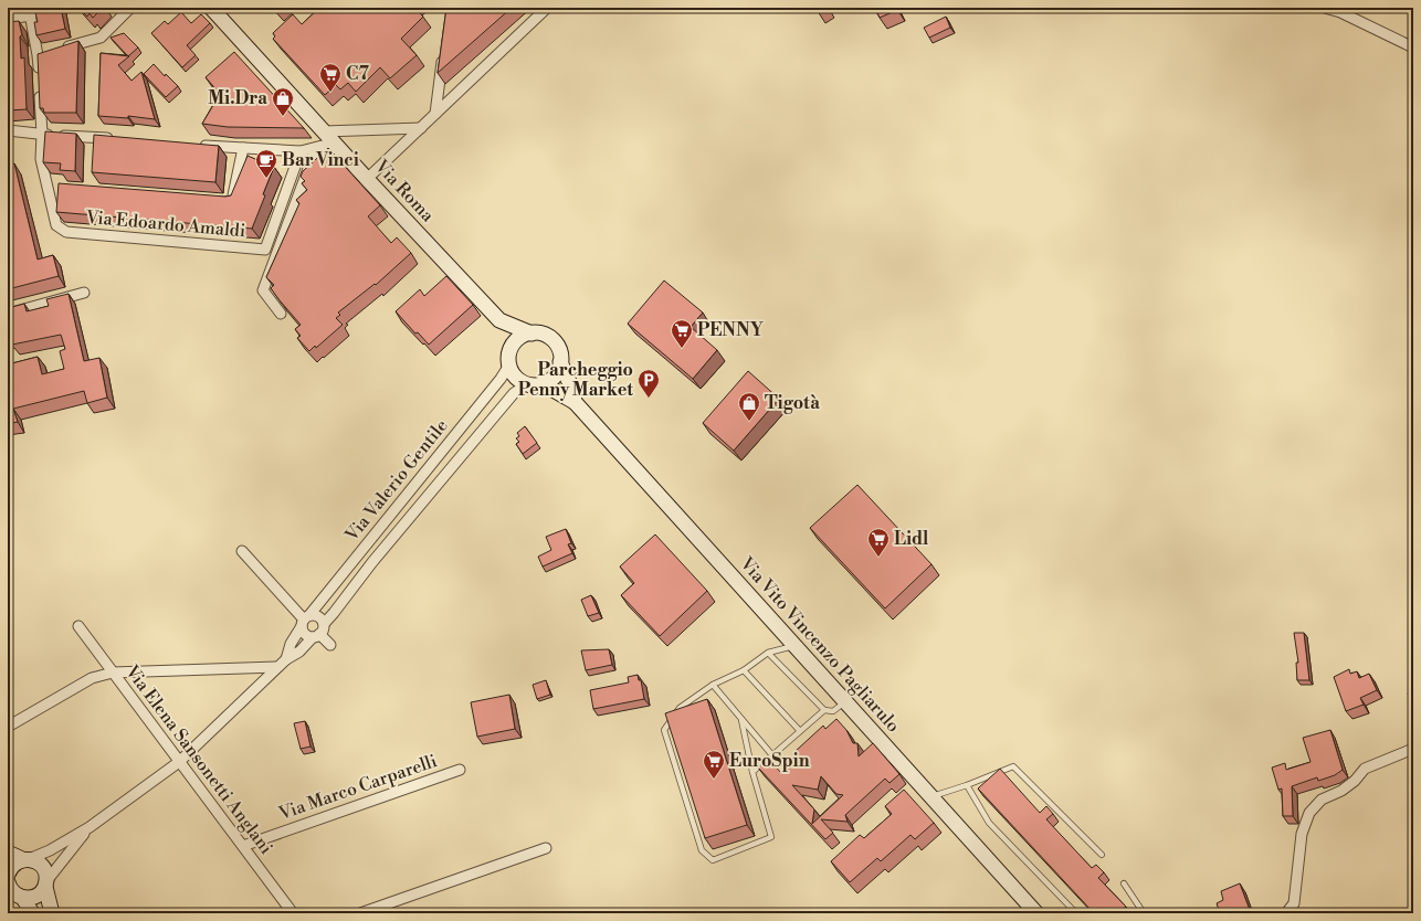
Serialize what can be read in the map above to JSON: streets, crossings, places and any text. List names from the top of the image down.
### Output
{
  "streets": {
    "street": [
      "Via Roma",
      "Via Edoardo Amaldi",
      "Via Valerio Gentile",
      "Via Vito Vincenzo Pagliarulo",
      "Via Elena Sansonetti Anglani",
      "Via Marco Carparelli"
    ]
  },
  "crossings": [
    ["Via Roma", "Via Valerio Gentile"],
    ["Via Roma", "Via Vito Vincenzo Pagliarulo"],
    ["Via Valerio Gentile", "Via Vito Vincenzo Pagliarulo"],
    ["Via Valerio Gentile", "Via Elena Sansonetti Anglani"],
    ["Via Elena Sansonetti Anglani", "Via Marco Carparelli"]
  ],
  "places": {
    "supermarket": [
      "C7",
      "PENNY",
      "Lidl",
      "EuroSpin"
    ],
    "shop": ["Mi.Dra", "Tigotà"],
    "cafe": ["Bar Vinci"],
    "parking": ["Parcheggio Penny Market"]
  }
}
